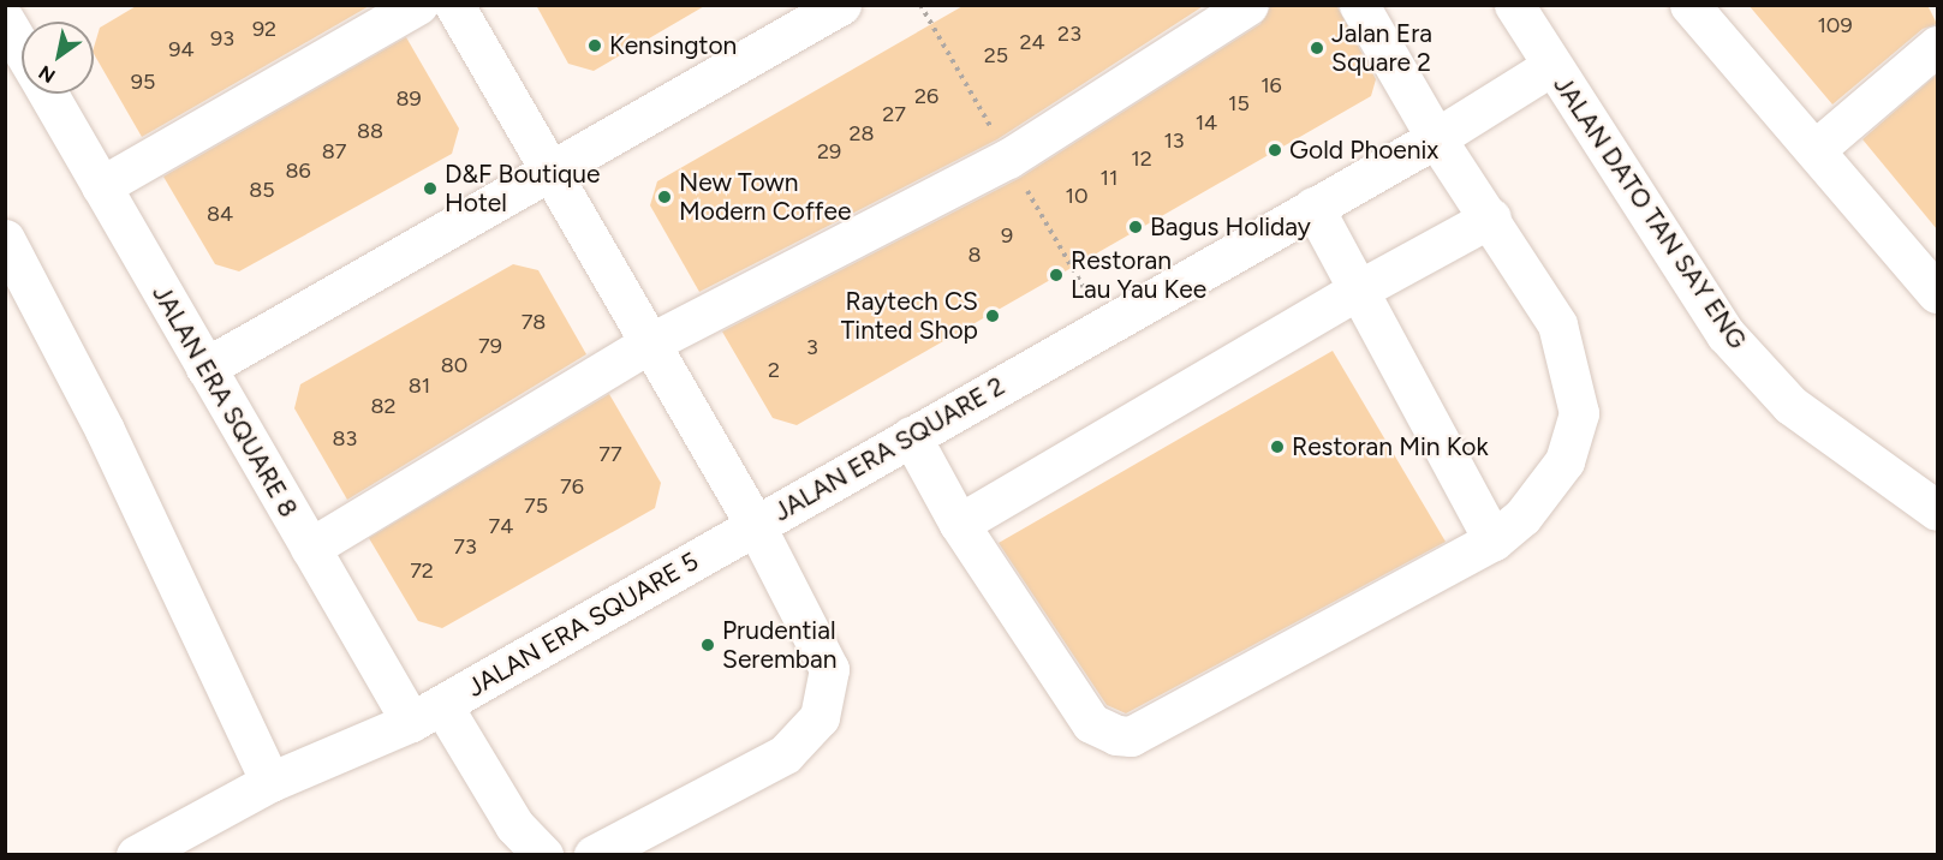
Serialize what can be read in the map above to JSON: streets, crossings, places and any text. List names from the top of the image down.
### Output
{
  "streets": {
    "street": [
      "JALAN DATO TAN SAY ENG",
      "JALAN ERA SQUARE 8",
      "JALAN ERA SQUARE 2",
      "JALAN ERA SQUARE 5"
    ]
  },
  "crossings": [
    ["JALAN DATO TAN SAY ENG", "JALAN ERA SQUARE 2"],
    ["JALAN ERA SQUARE 8", "JALAN ERA SQUARE 5"],
    ["JALAN ERA SQUARE 2", "JALAN ERA SQUARE 5"]
  ],
  "places": [
    "Kensington",
    "Jalan Era Square 2",
    "Gold Phoenix",
    "D&F Boutique Hotel",
    "New Town Modern Coffee",
    "Bagus Holiday",
    "Restoran Lau Yau Kee",
    "Raytech CS Tinted Shop",
    "Restoran Min Kok",
    "Prudential Seremban"
  ],
  "house_numbers": [
    "109",
    "92",
    "23",
    "93",
    "24",
    "94",
    "25",
    "95",
    "16",
    "26",
    "89",
    "15",
    "27",
    "14",
    "88",
    "28",
    "13",
    "87",
    "29",
    "12",
    "86",
    "11",
    "85",
    "10",
    "84",
    "9",
    "8",
    "78",
    "79",
    "3",
    "80",
    "2",
    "81",
    "82",
    "83",
    "77",
    "76",
    "75",
    "74",
    "73",
    "72"
  ],
  "north": "bottom left"
}
